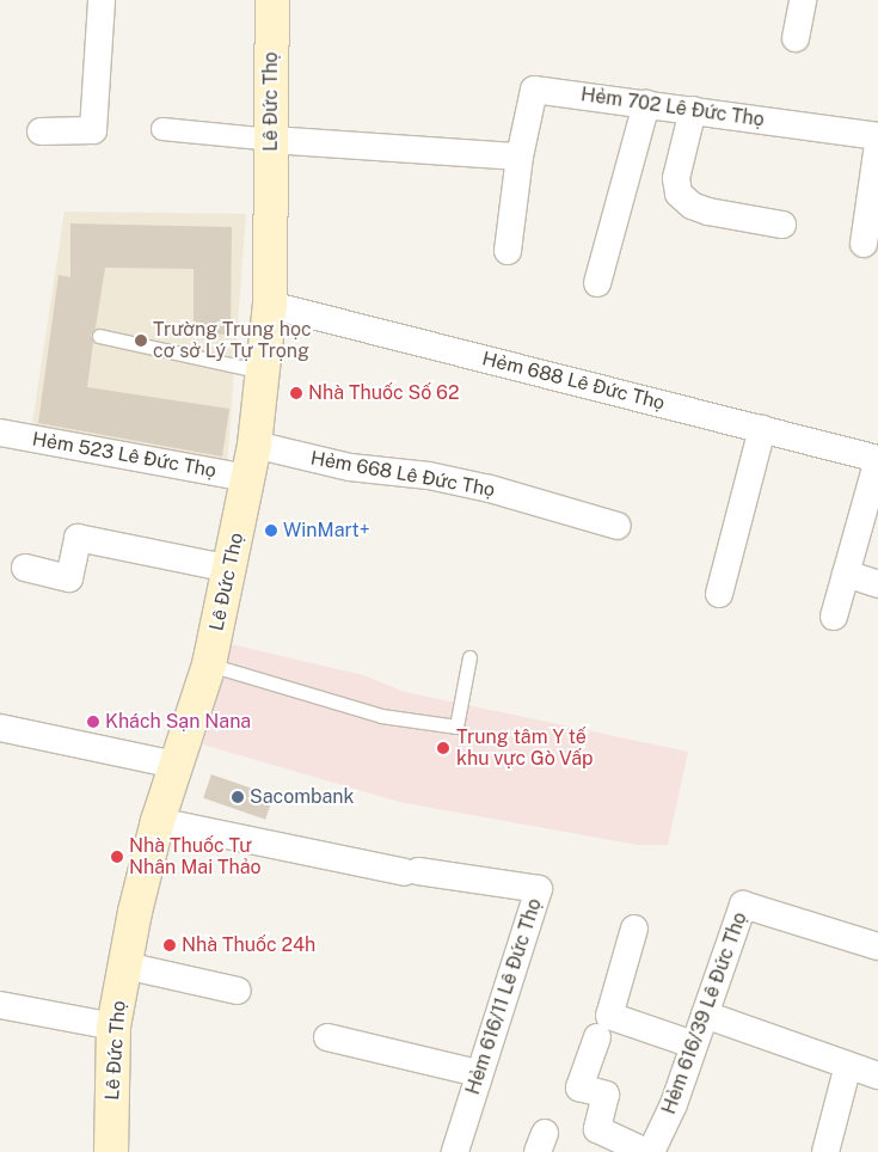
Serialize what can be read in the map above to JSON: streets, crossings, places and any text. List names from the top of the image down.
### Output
{
  "streets": {
    "main road": ["Lê Đức Thọ"],
    "street": [
      "Hẻm 702 Lê Đức Thọ",
      "Hẻm 688 Lê Đức Thọ",
      "Hẻm 523 Lê Đức Thọ",
      "Hẻm 668 Lê Đức Thọ",
      "Hẻm 616/11 Lê Đức Thọ",
      "Hẻm 616/39 Lê Đức Thọ"
    ]
  },
  "crossings": [
    ["Lê Đức Thọ", "Hẻm 688 Lê Đức Thọ"],
    ["Lê Đức Thọ", "Hẻm 523 Lê Đức Thọ"],
    ["Lê Đức Thọ", "Hẻm 668 Lê Đức Thọ"],
    ["Lê Đức Thọ", "Hẻm 616/11 Lê Đức Thọ"]
  ],
  "places": [
    "Trường Trung học cơ sở Lý Tự Trọng",
    "Nhà Thuốc Số 62",
    "WinMart+",
    "Khách Sạn Nana",
    "Trung tâm Y tế khu vực Gò Vấp",
    "Sacombank",
    "Nhà Thuốc Tư Nhân Mai Thảo",
    "Nhà Thuốc 24h"
  ]
}
